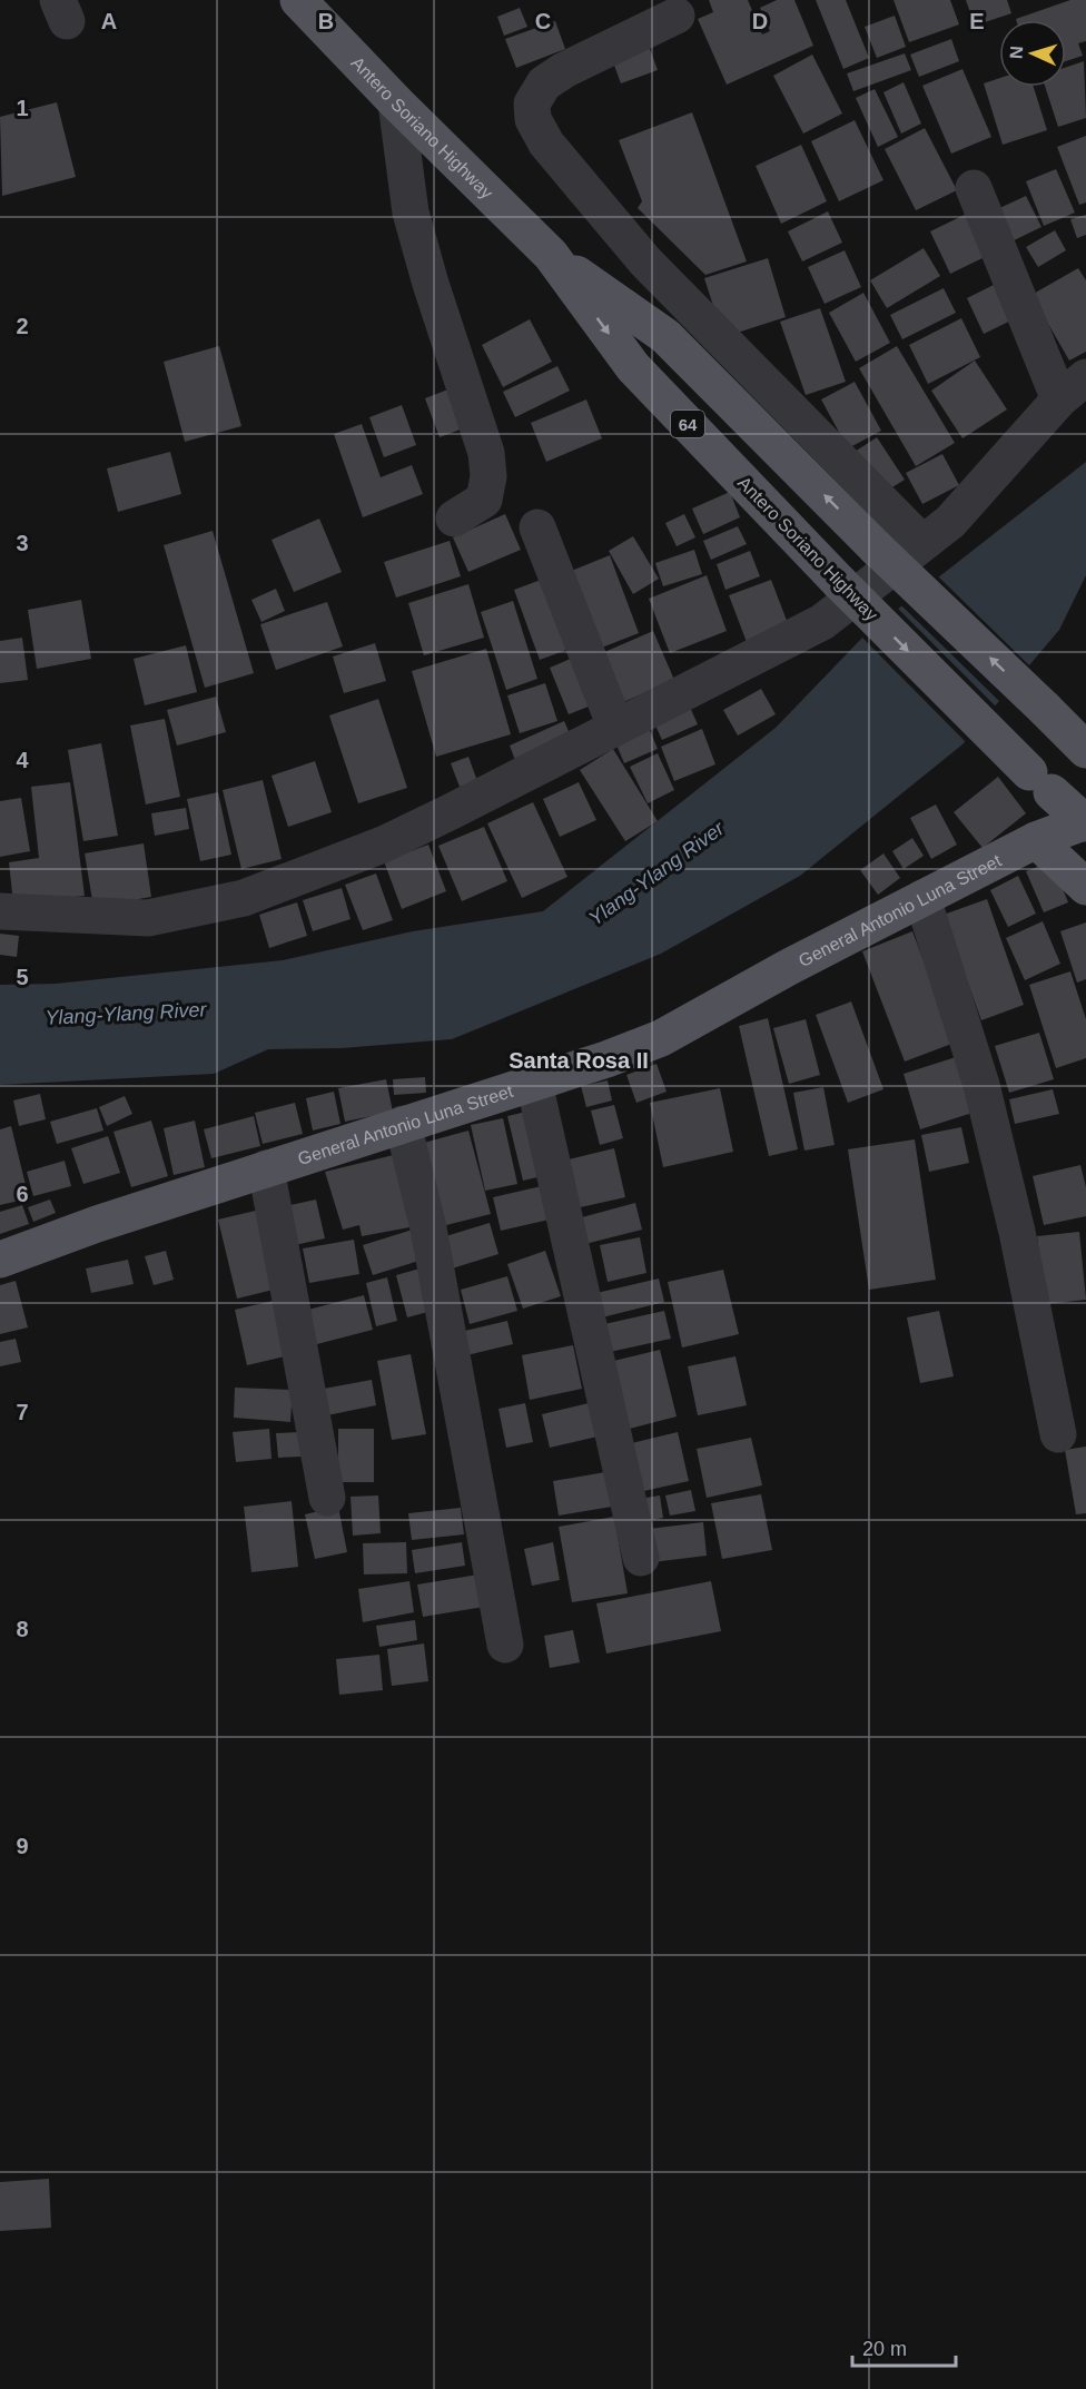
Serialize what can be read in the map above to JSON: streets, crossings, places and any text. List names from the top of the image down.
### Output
{
  "streets": {
    "main road": ["Antero Soriano Highway", "64", "General Antonio Luna Street"]
  },
  "crossings": [
    ["Antero Soriano Highway", "General Antonio Luna Street"]
  ],
  "districts": ["Santa Rosa II"],
  "water": ["Ylang-Ylang River"],
  "scale_bar": "20 m",
  "north": "left",
  "grid": {
    "columns": [
      "A",
      "B",
      "C",
      "D",
      "E"
    ],
    "rows": [
      "1",
      "2",
      "3",
      "4",
      "5",
      "6",
      "7",
      "8",
      "9"
    ]
  }
}
